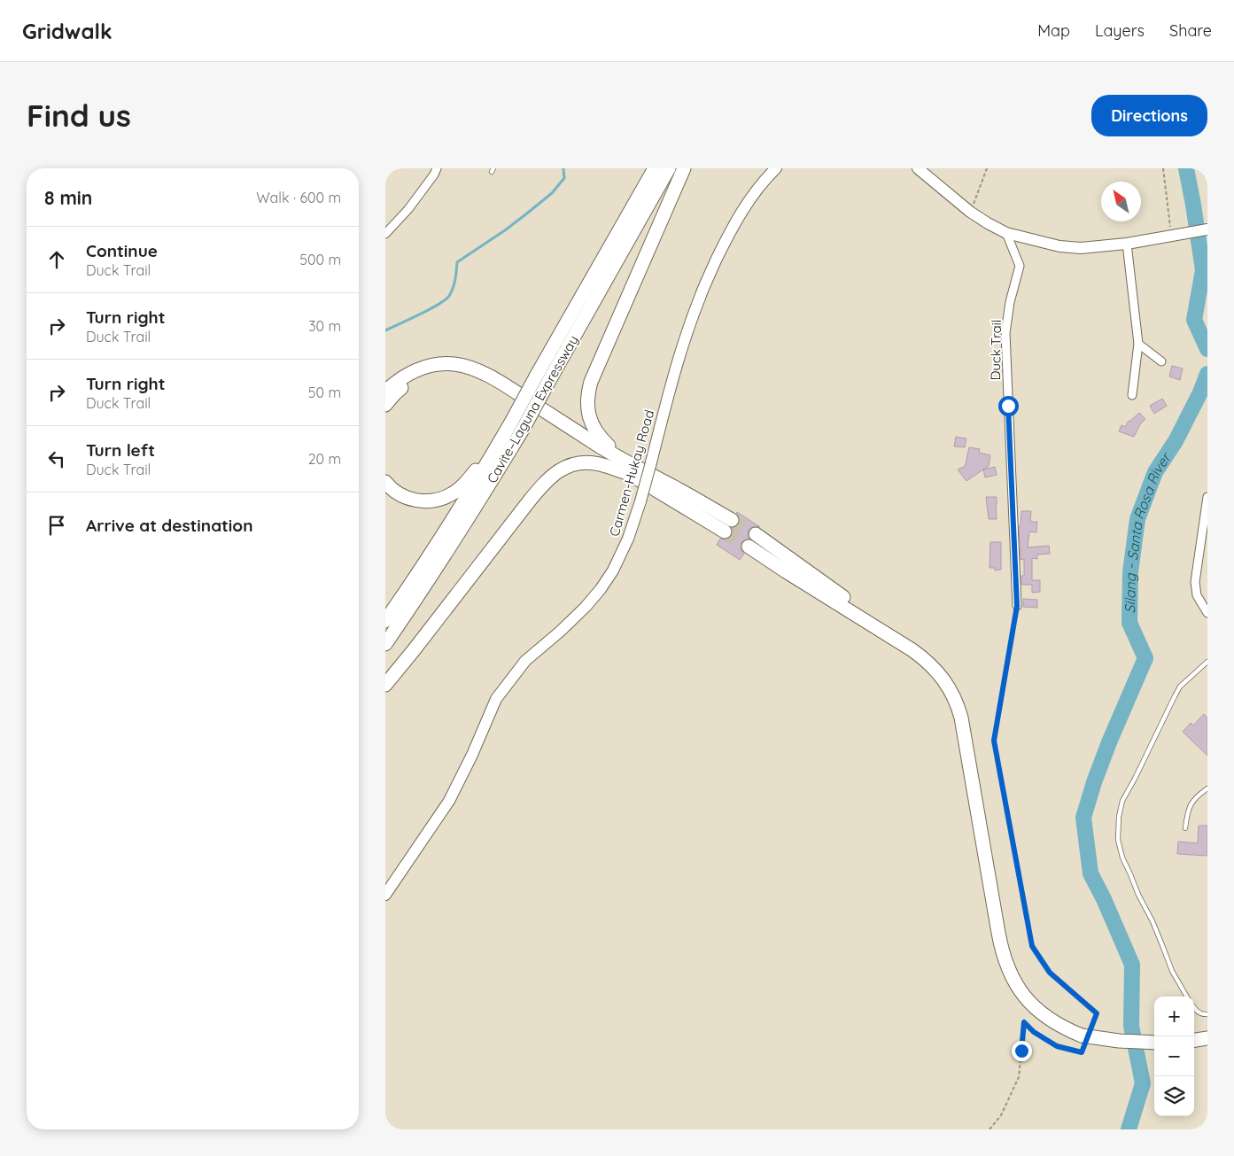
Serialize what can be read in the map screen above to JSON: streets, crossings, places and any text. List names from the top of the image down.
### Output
{
  "streets": {
    "highway": ["Cavite–Laguna Expressway"],
    "street": ["Duck Trail", "Carmen-Hukay Road"]
  },
  "water": ["Silang - Santa Rosa River"],
  "north": "top left",
  "page": {
    "header": "Gridwalk",
    "nav": ["Map", "Layers", "Share"],
    "buttons": "Directions",
    "title": "Find us",
    "heading": ["8 min", "Walk · 600 m"],
    "list": [
      ["Continue", "Duck Trail", "500 m"],
      ["Turn right", "Duck Trail", "30 m"],
      ["Turn right", "Duck Trail", "50 m"],
      ["Turn left", "Duck Trail", "20 m"],
      "Arrive at destination"
    ],
    "map_buttons": ["+", "−"]
  }
}
